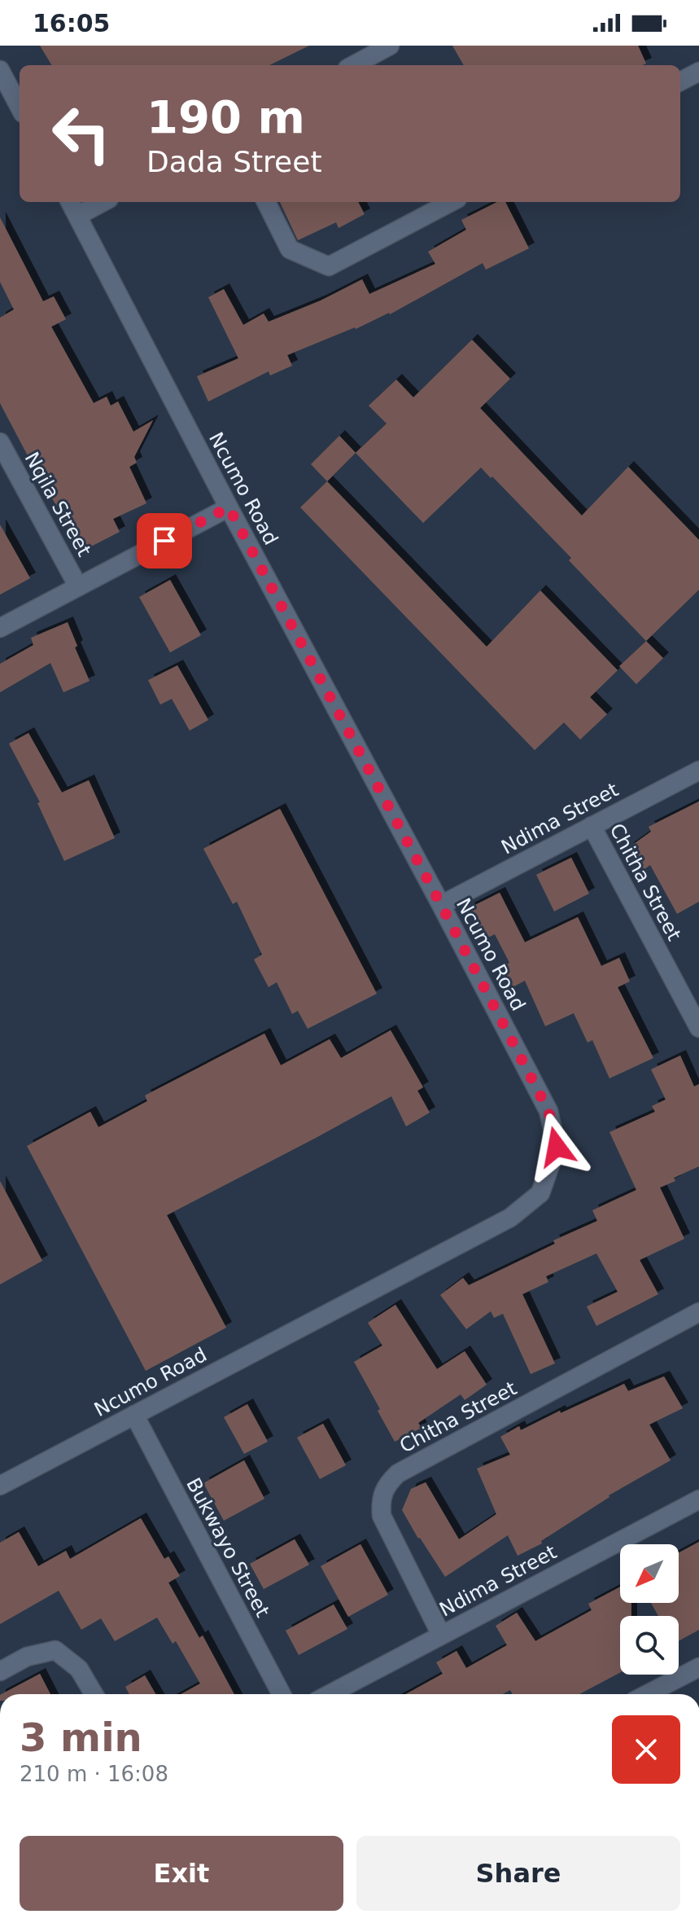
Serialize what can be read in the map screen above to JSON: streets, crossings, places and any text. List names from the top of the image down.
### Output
{
  "streets": {
    "street": [
      "Ncumo Road",
      "Nqila Street",
      "Ndima Street",
      "Chitha Street",
      "Bukwayo Street"
    ]
  },
  "crossings": [
    ["Ncumo Road", "Ndima Street"],
    ["Ncumo Road", "Bukwayo Street"],
    ["Ndima Street", "Chitha Street"]
  ],
  "north": "bottom left",
  "page": {
    "status": "16:05",
    "turn": ["190 m", "Dada Street"],
    "heading": ["3 min", "210 m · 16:08"],
    "buttons": ["Exit", "Share"]
  }
}
